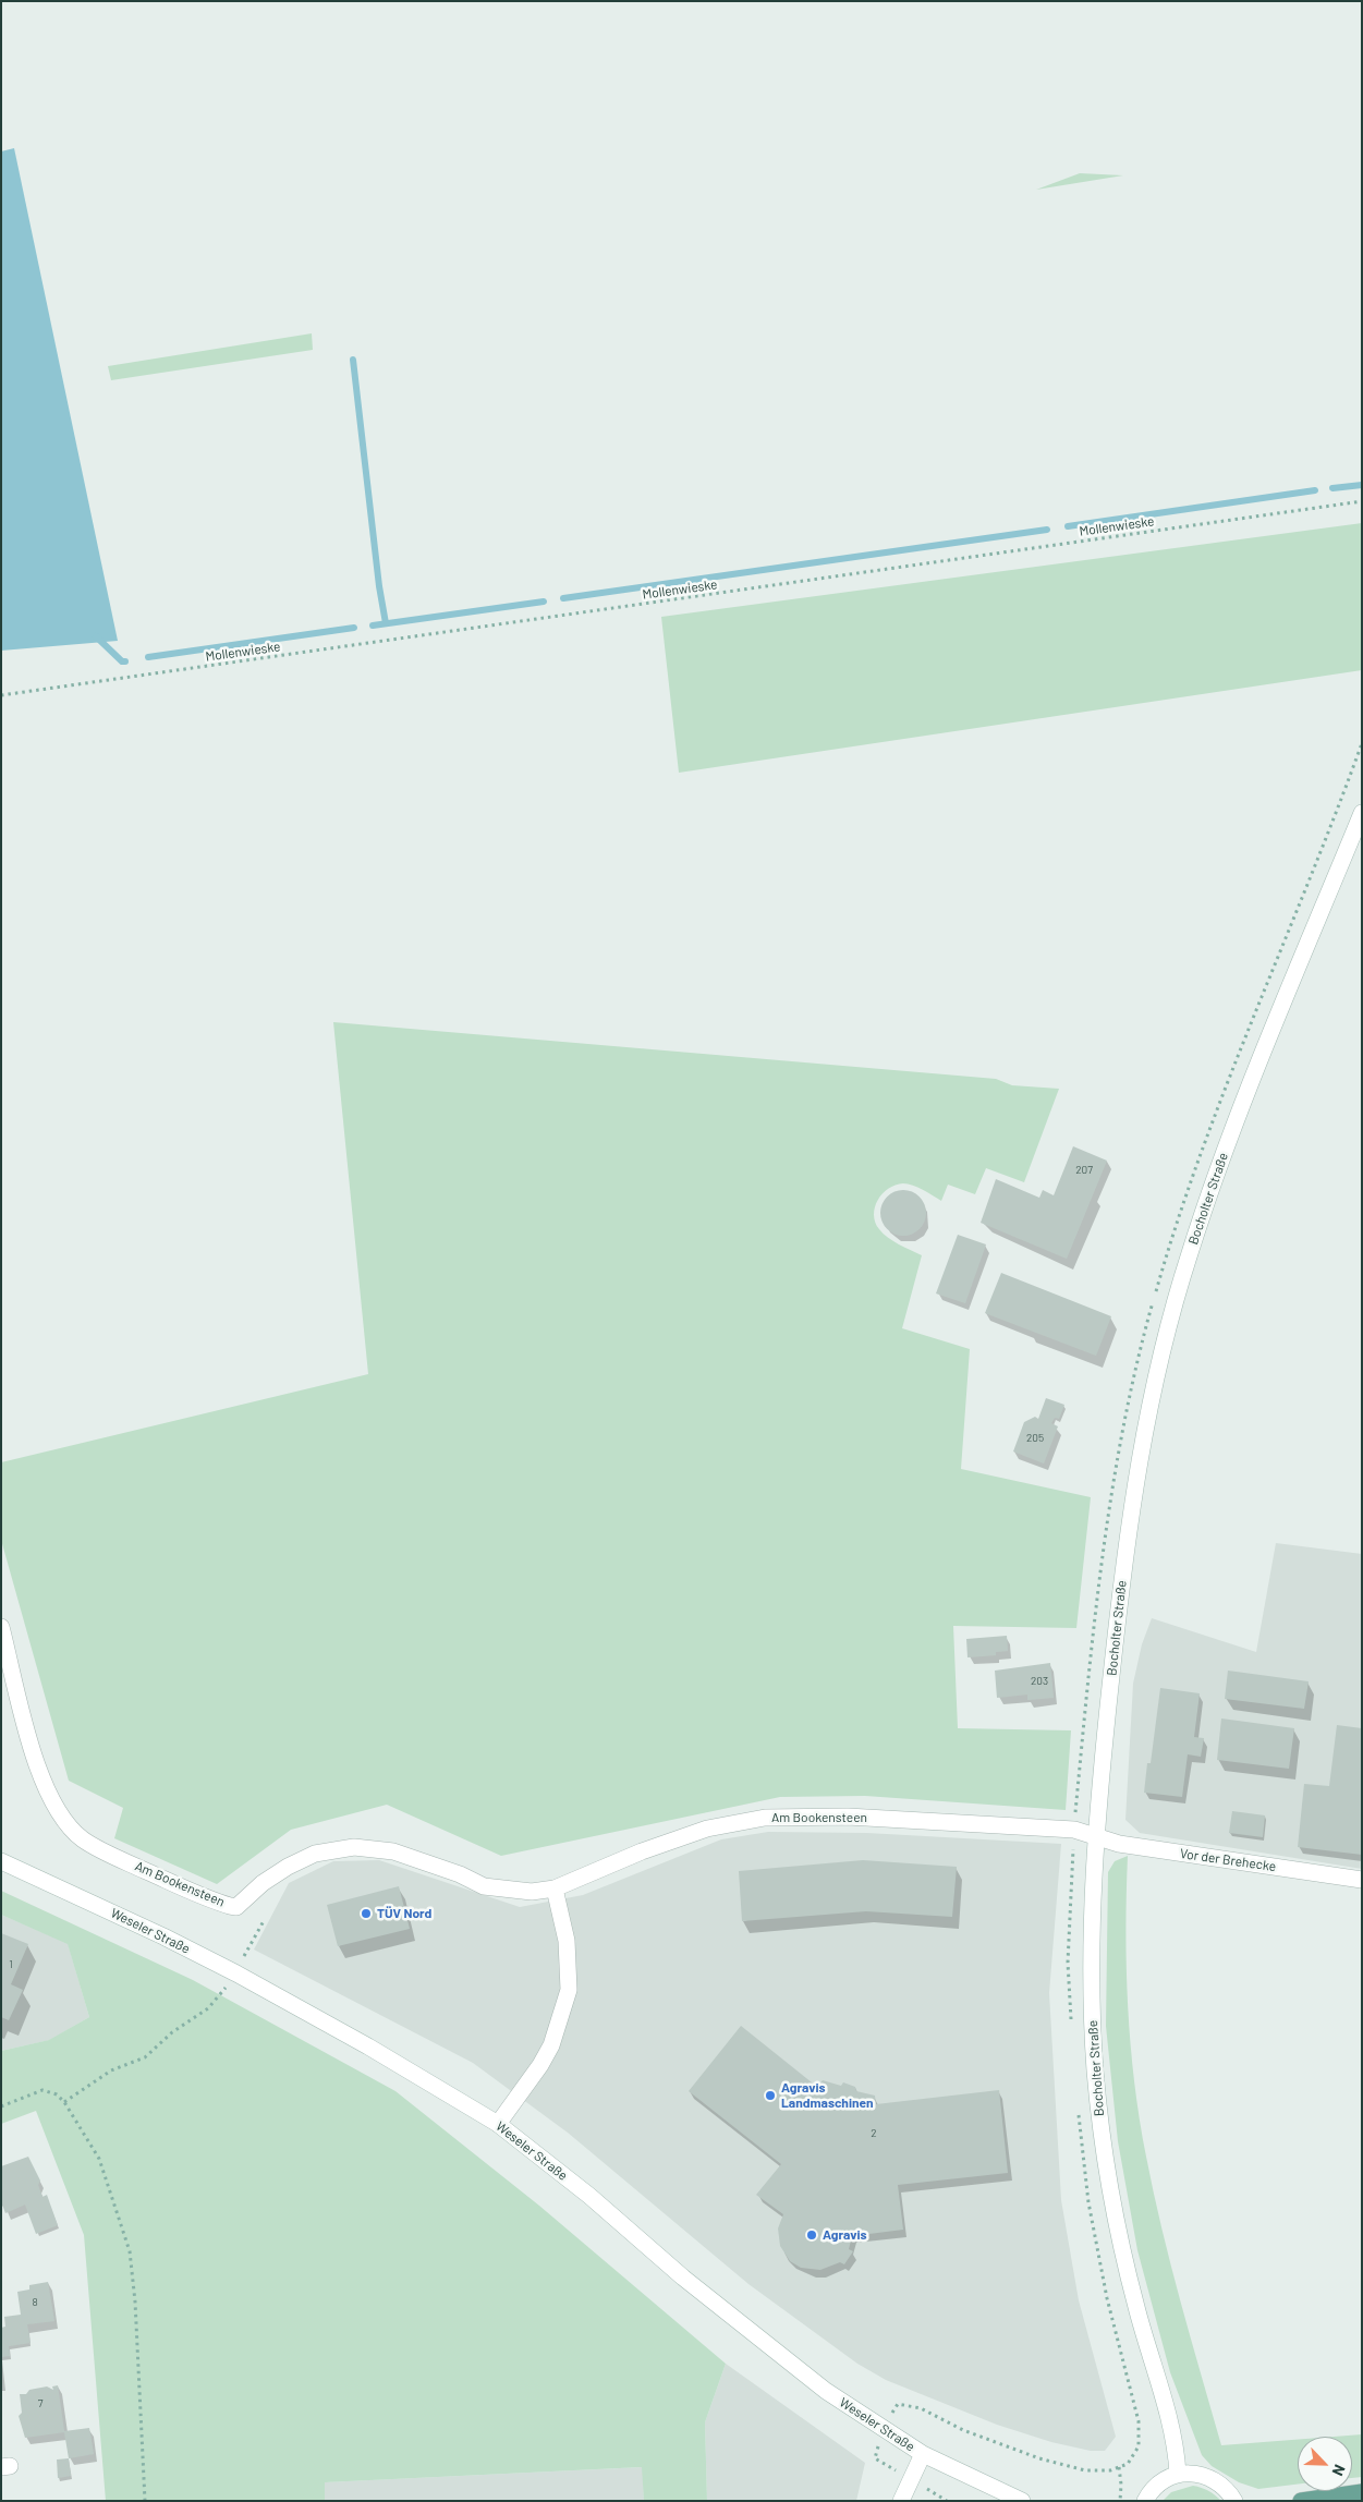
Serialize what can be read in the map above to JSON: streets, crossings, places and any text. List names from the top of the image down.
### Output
{
  "streets": {
    "street": [
      "Bocholter Straße",
      "Am Bookensteen",
      "Vor der Brehecke",
      "Weseler Straße"
    ],
    "path": ["Mollenwieske"]
  },
  "crossings": [
    ["Bocholter Straße", "Am Bookensteen"],
    ["Bocholter Straße", "Vor der Brehecke"],
    ["Am Bookensteen", "Vor der Brehecke"]
  ],
  "places": ["TÜV Nord", "Agravis Landmaschinen", "Agravis"],
  "house_numbers": [
    "207",
    "205",
    "203",
    "1",
    "2",
    "8",
    "7"
  ],
  "north": "bottom right"
}
